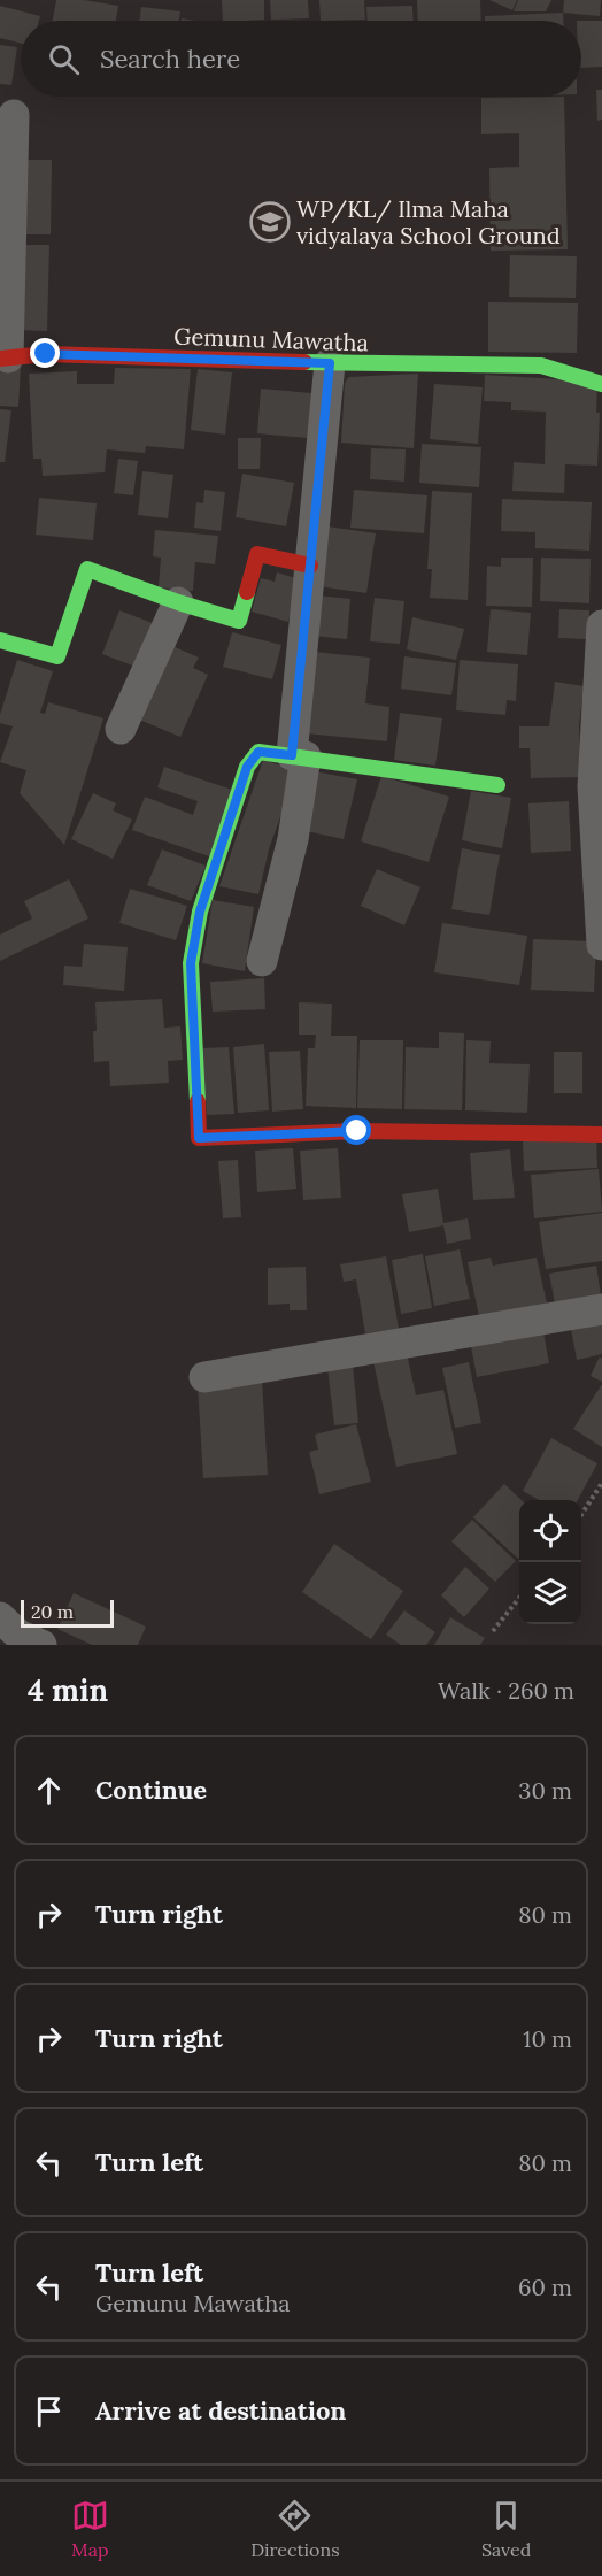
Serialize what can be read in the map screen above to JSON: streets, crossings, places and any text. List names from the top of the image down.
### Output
{
  "streets": {
    "street": ["Gemunu Mawatha"]
  },
  "places": {
    "school or university": ["WP/KL/ Ilma Maha vidyalaya School Ground"]
  },
  "scale_bar": "20 m",
  "page": {
    "search": "Search here",
    "scale": "20 m",
    "heading": ["4 min", "Walk · 260 m"],
    "list": [
      ["Continue", "30 m"],
      ["Turn right", "80 m"],
      ["Turn right", "10 m"],
      ["Turn left", "80 m"],
      ["Turn left", "Gemunu Mawatha", "60 m"],
      "Arrive at destination"
    ],
    "nav": ["Map", "Directions", "Saved"]
  }
}
